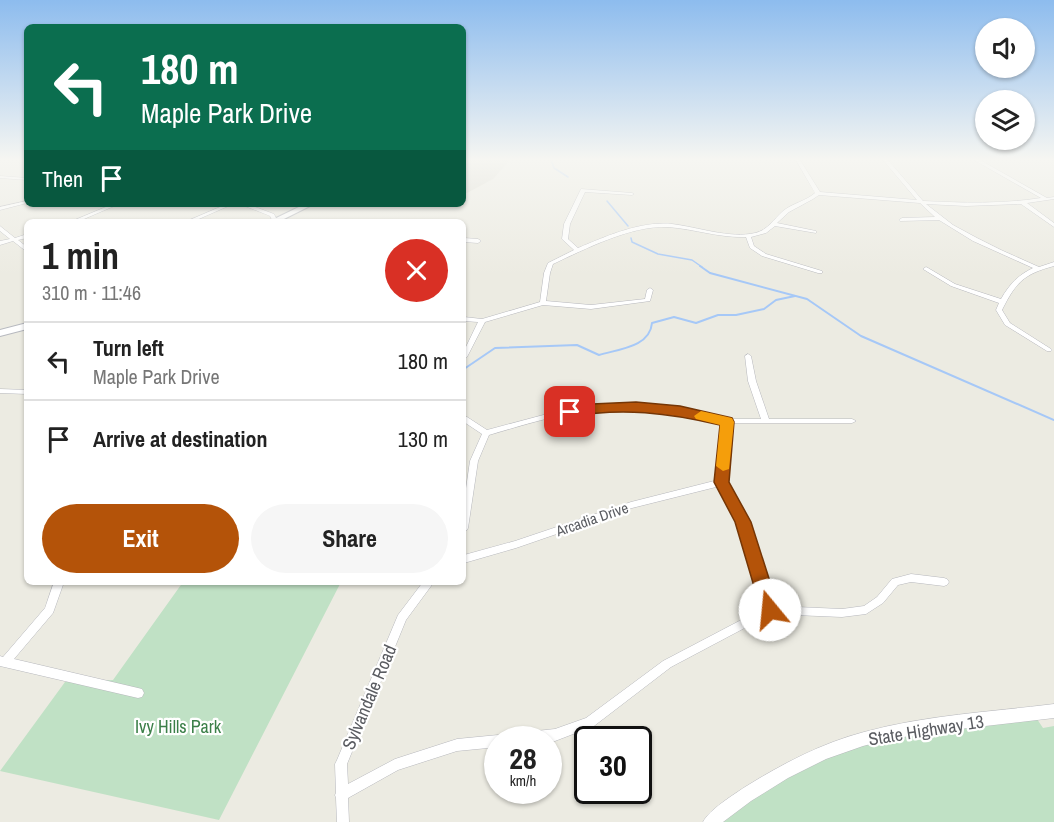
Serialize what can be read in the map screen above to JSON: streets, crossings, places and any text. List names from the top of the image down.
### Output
{
  "streets": {
    "street": ["Arcadia Drive", "Sylvandale Road", "State Highway 13"]
  },
  "parks": ["Ivy Hills Park"],
  "page": {
    "turn": ["180 m", "Maple Park Drive"],
    "then": "Then",
    "heading": ["1 min", "310 m · 11:46"],
    "list": [
      {
        "name": "Turn left",
        "note": "Maple Park Drive",
        "value": "180 m"
      },
      {
        "name": "Arrive at destination",
        "value": "130 m"
      }
    ],
    "buttons": ["Exit", "Share"],
    "speed": "28 km/h",
    "limit": "30"
  }
}
